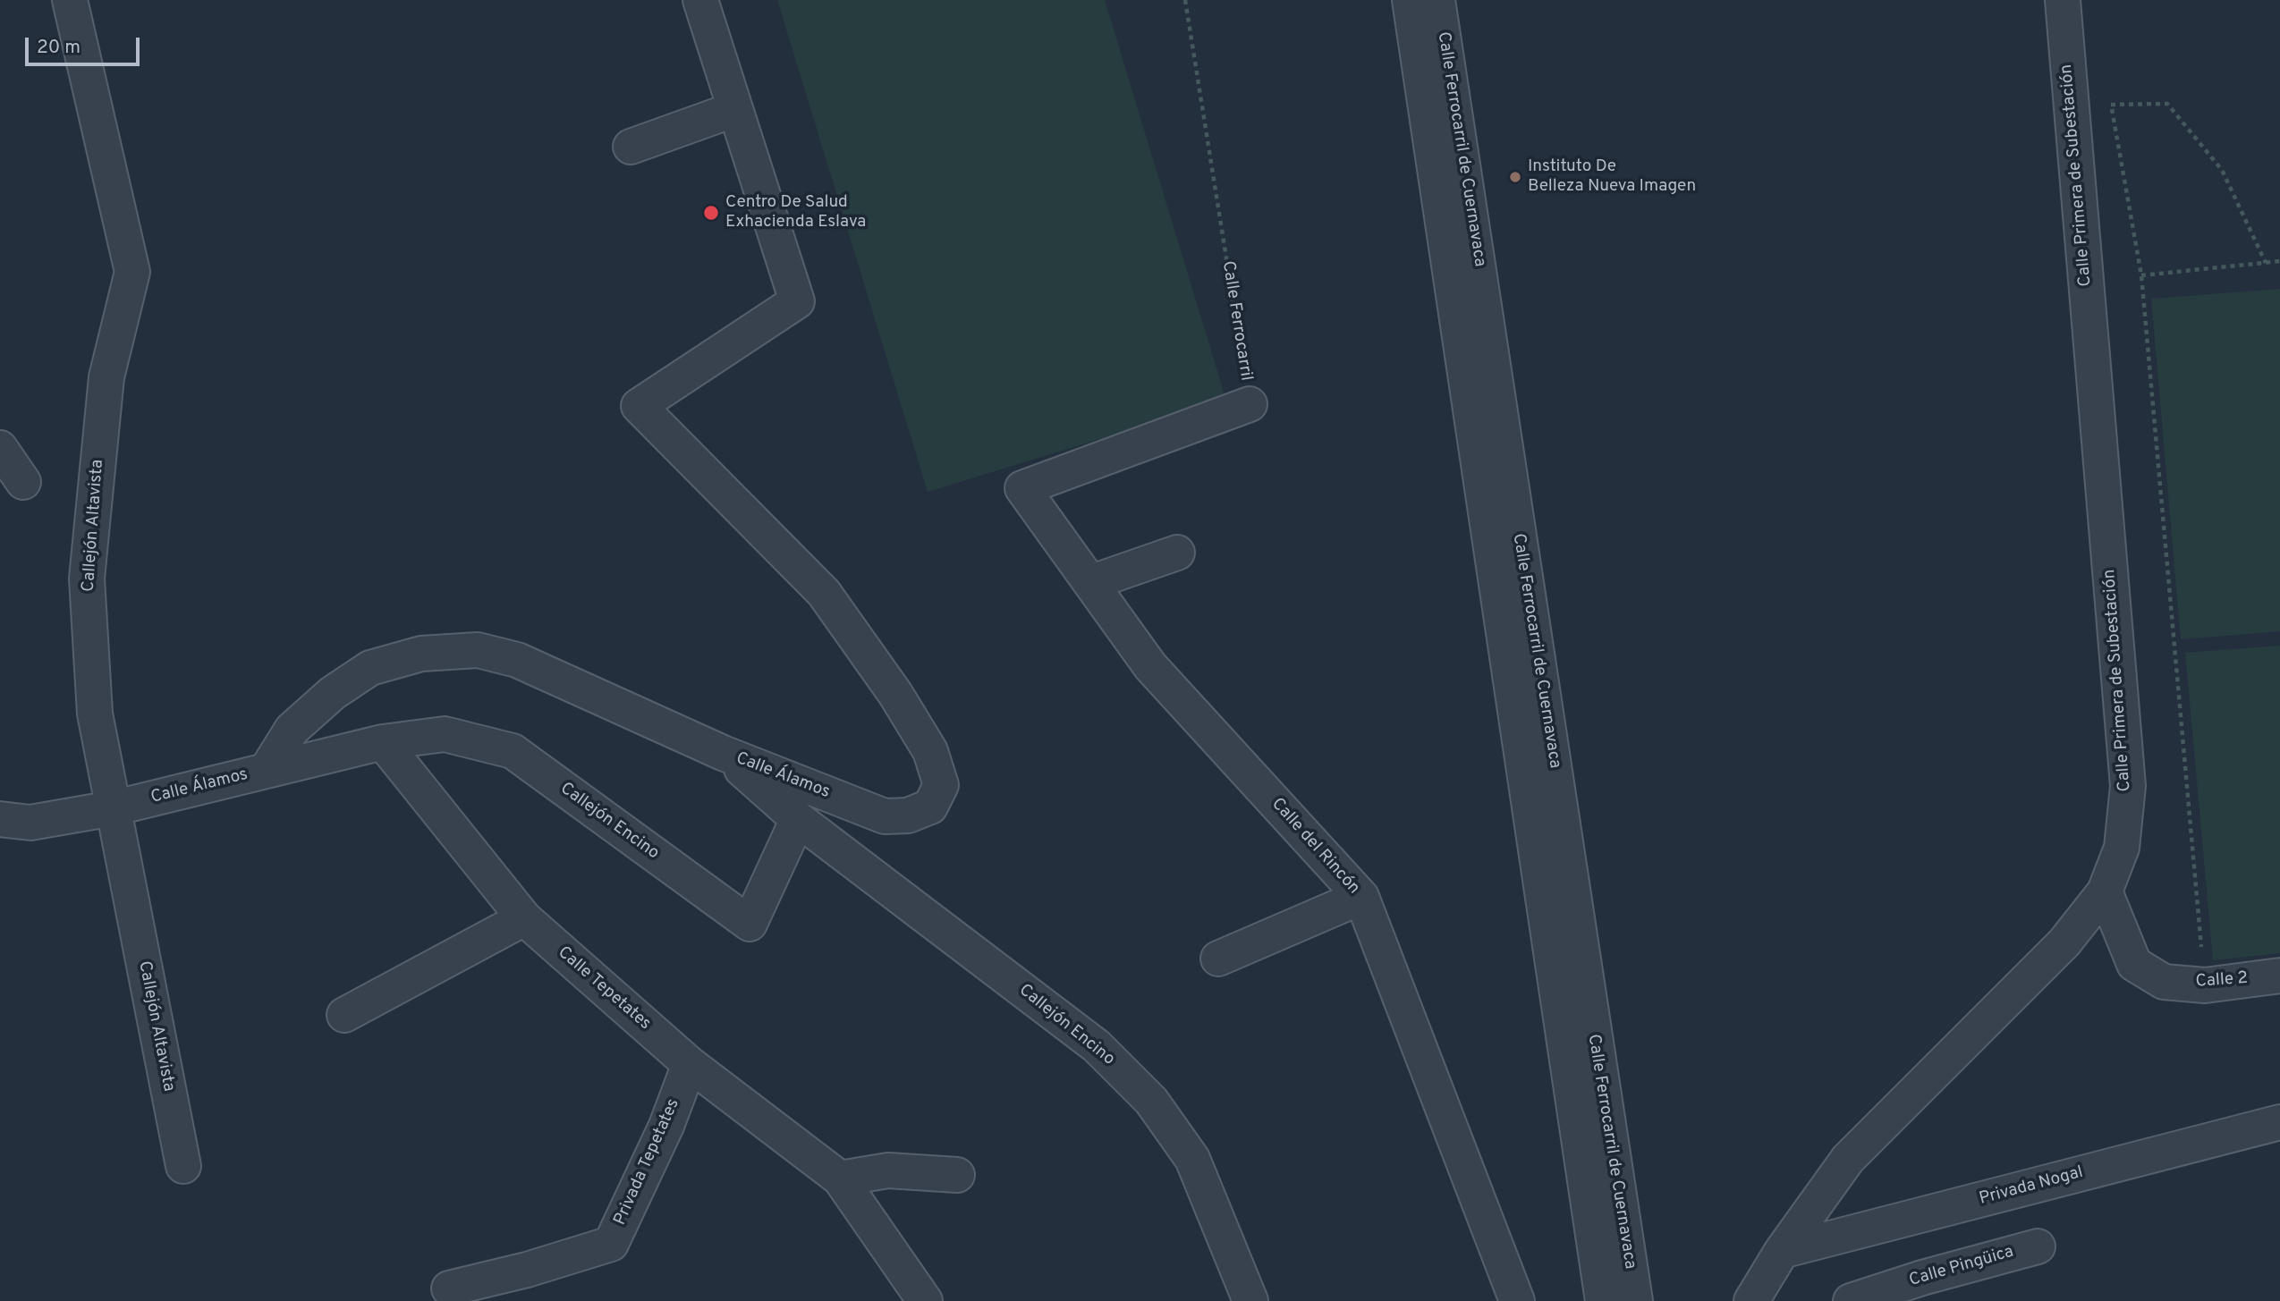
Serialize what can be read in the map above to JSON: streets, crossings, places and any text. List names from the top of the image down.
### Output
{
  "streets": {
    "street": [
      "Calle Ferrocarril de Cuernavaca",
      "Calle Primera de Subestación",
      "Calle Ferrocarril",
      "Callejón Altavista",
      "Calle Álamos",
      "Callejón Encino",
      "Calle del Rincón",
      "Calle 2",
      "Calle Tepetates",
      "Privada Tepetates",
      "Privada Nogal",
      "Calle Pingüica"
    ]
  },
  "crossings": [
    ["Calle Primera de Subestación", "Calle 2"],
    ["Calle Primera de Subestación", "Privada Nogal"],
    ["Calle Ferrocarril", "Calle del Rincón"],
    ["Callejón Altavista", "Calle Álamos"],
    ["Calle Álamos", "Callejón Encino"],
    ["Callejón Encino", "Calle Tepetates"],
    ["Calle Tepetates", "Privada Tepetates"]
  ],
  "places": ["Instituto De Belleza Nueva Imagen", "Centro De Salud Exhacienda Eslava"],
  "scale_bar": "20 m"
}
